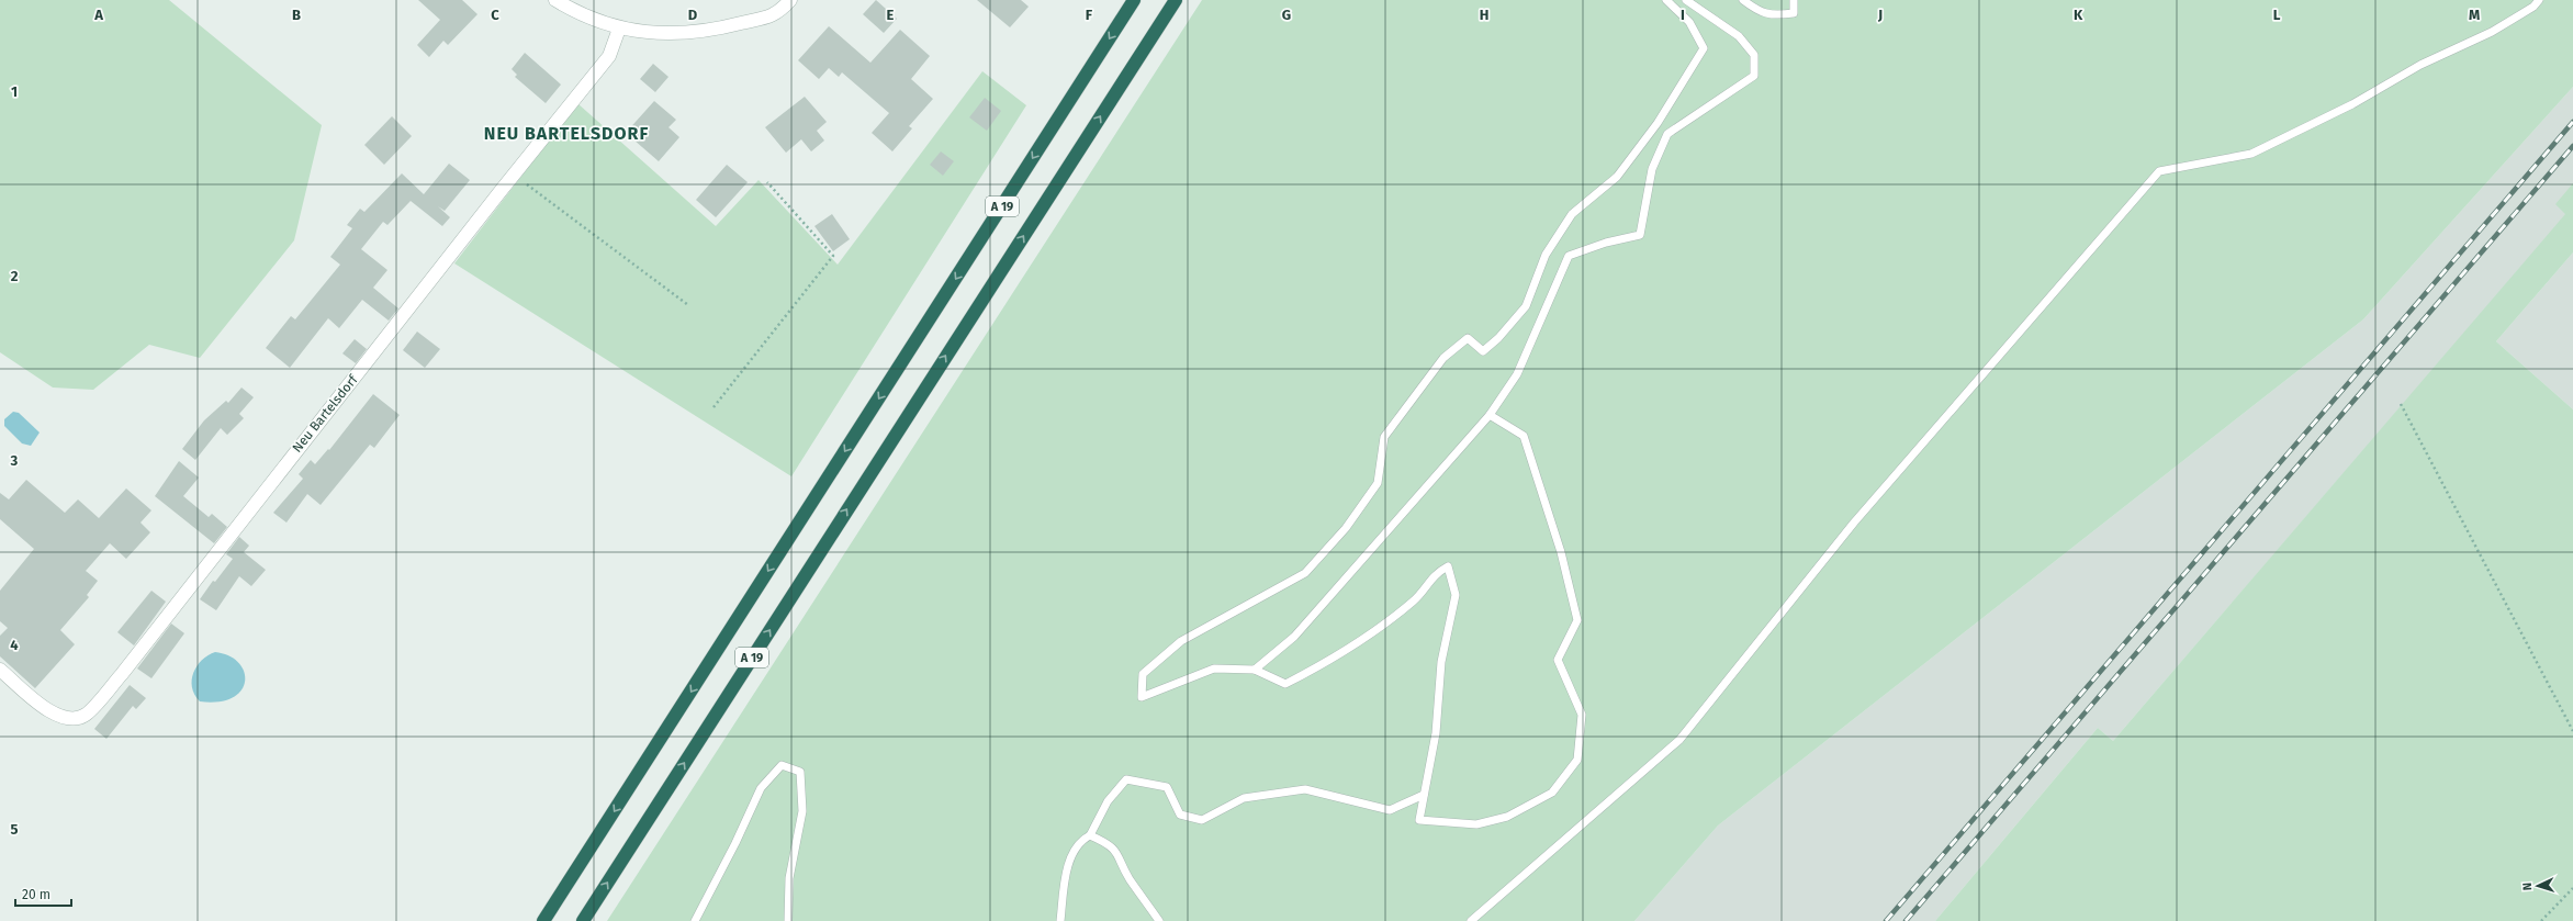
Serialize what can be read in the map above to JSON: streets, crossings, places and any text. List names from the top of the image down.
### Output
{
  "streets": {
    "highway": ["A 19"],
    "street": ["Neu Bartelsdorf"]
  },
  "districts": ["NEU BARTELSDORF"],
  "scale_bar": "20 m",
  "north": "left",
  "grid": {
    "columns": [
      "A",
      "B",
      "C",
      "D",
      "E",
      "F",
      "G",
      "H",
      "I",
      "J",
      "K",
      "L",
      "M"
    ],
    "rows": [
      "1",
      "2",
      "3",
      "4",
      "5"
    ]
  }
}
